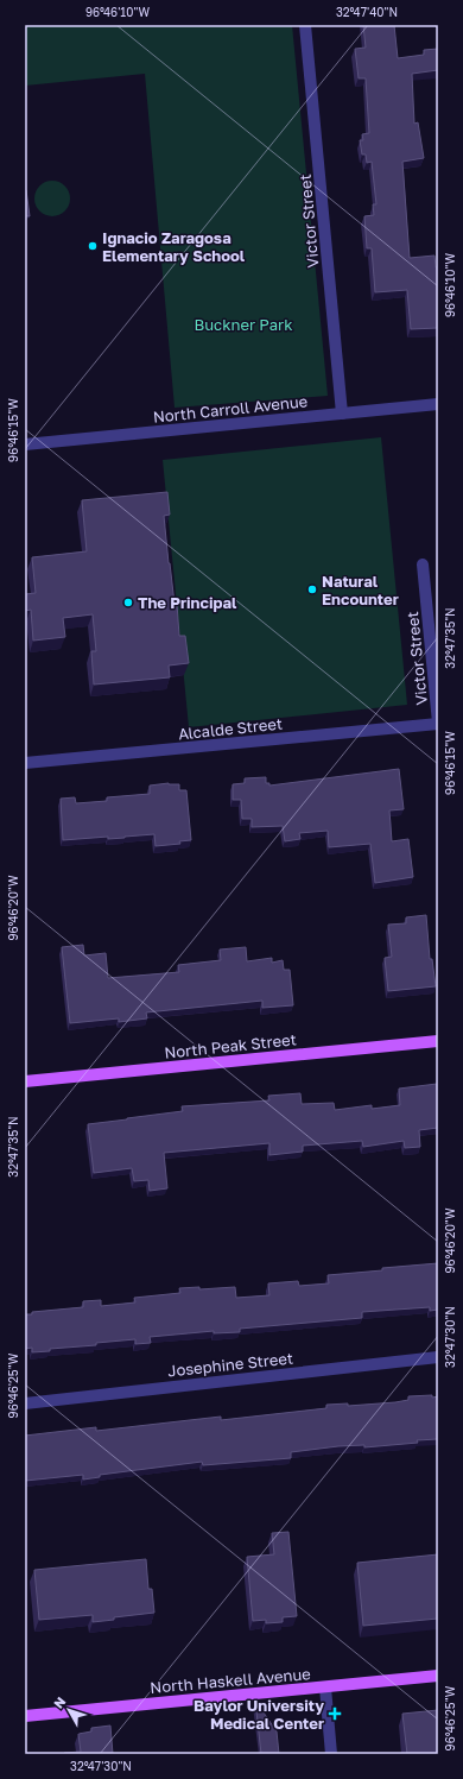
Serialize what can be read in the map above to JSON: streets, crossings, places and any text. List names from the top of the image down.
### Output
{
  "streets": {
    "main road": ["North Peak Street", "North Haskell Avenue"],
    "street": [
      "Victor Street",
      "North Carroll Avenue",
      "Alcalde Street",
      "Josephine Street"
    ]
  },
  "crossings": [
    ["Victor Street", "North Carroll Avenue"],
    ["Victor Street", "Alcalde Street"]
  ],
  "parks": ["Buckner Park"],
  "places": {
    "other": ["Ignacio Zaragosa Elementary School", "Natural Encounter", "The Principal"],
    "health": ["Baylor University Medical Center"]
  },
  "north": "top left",
  "coordinates": [
    "96°46'10\"W",
    "32°47'40\"N",
    "96°46'15\"W",
    "32°47'35\"N",
    "96°46'20\"W",
    "32°47'30\"N",
    "96°46'25\"W"
  ]
}
